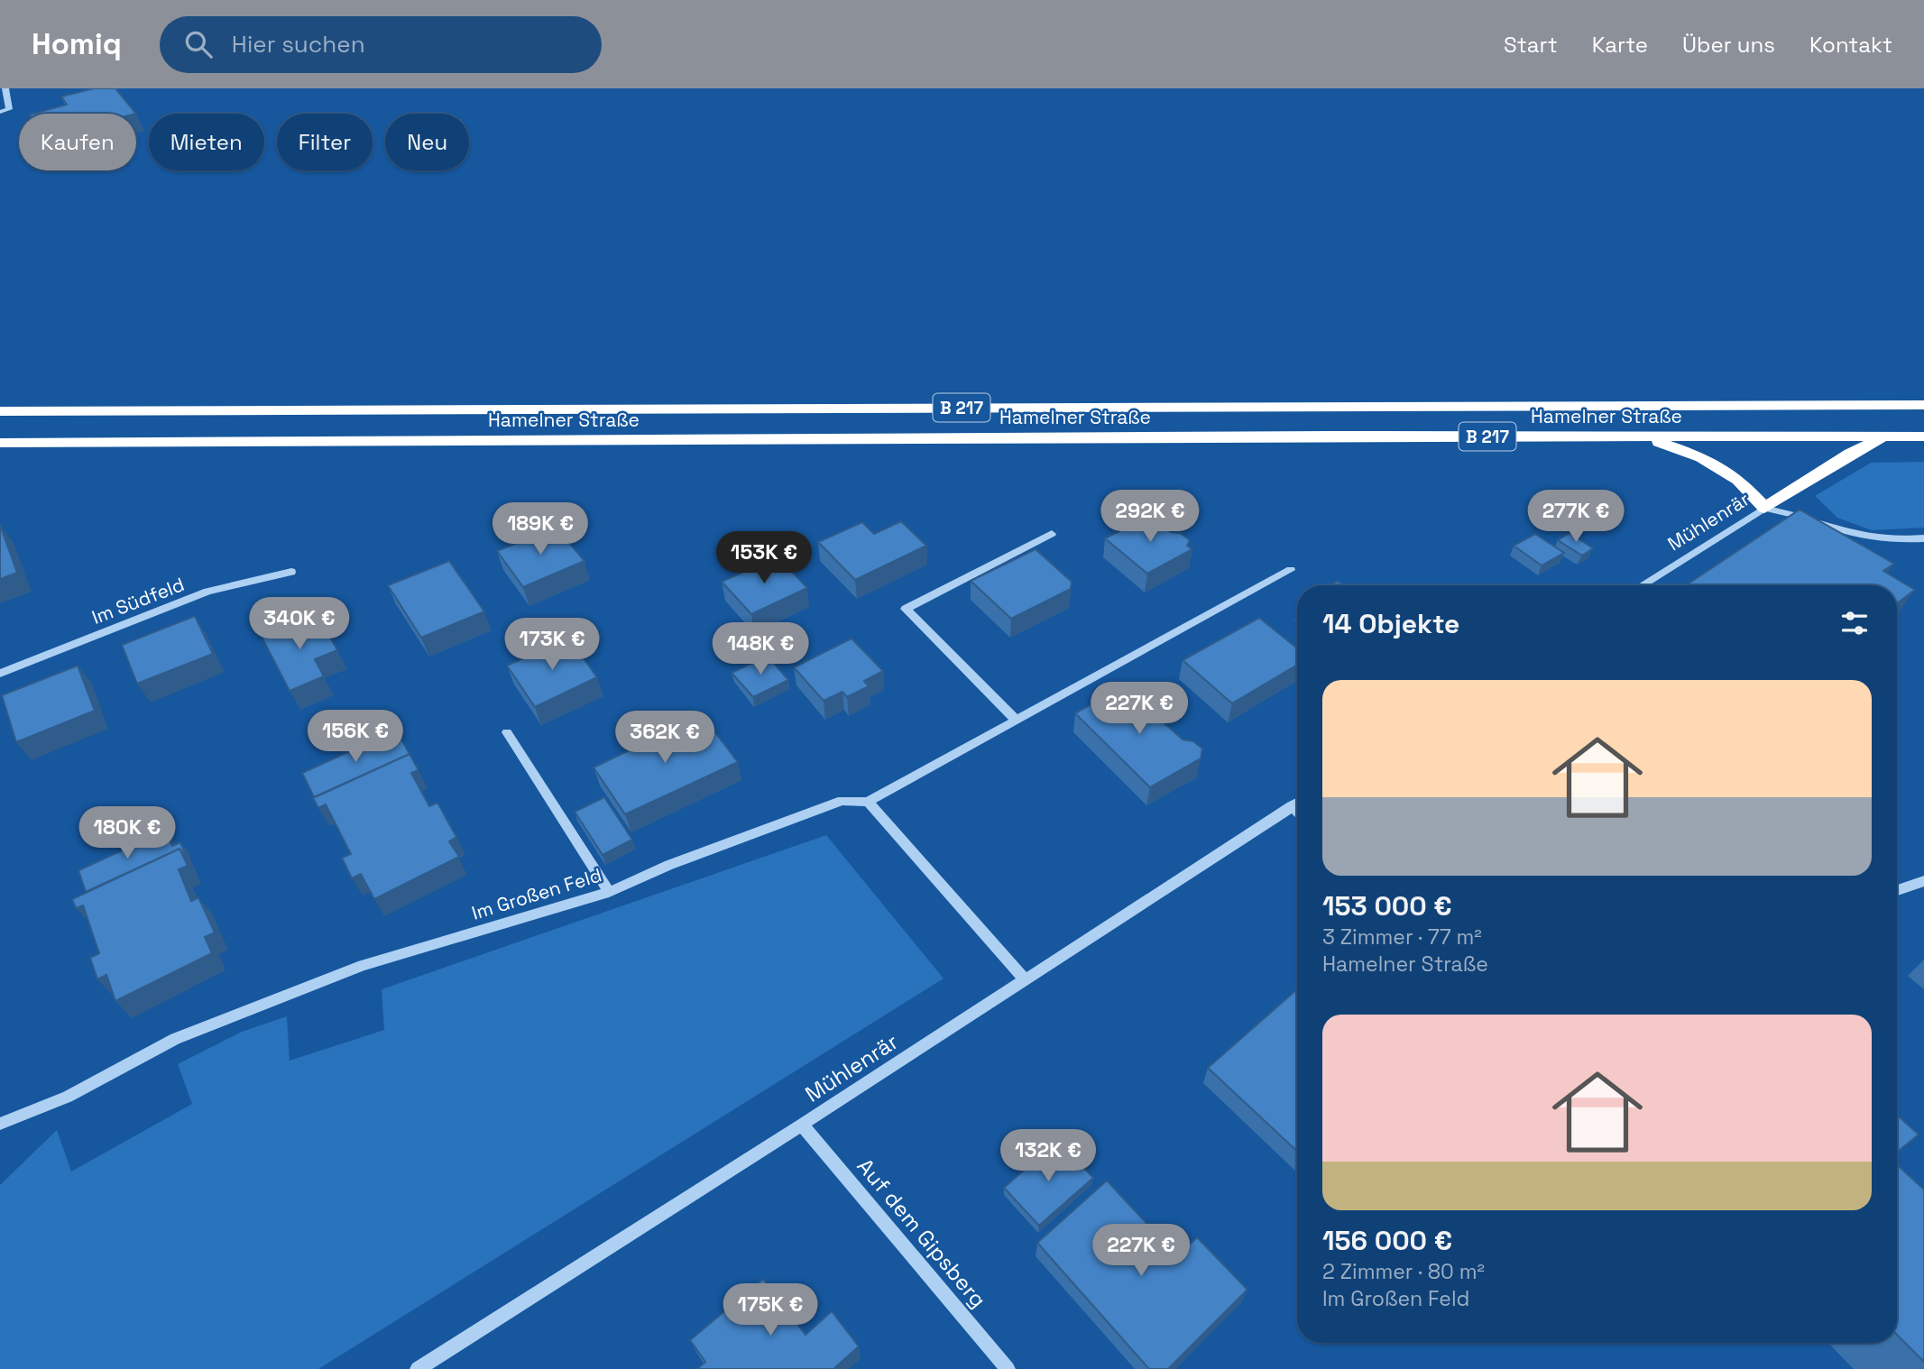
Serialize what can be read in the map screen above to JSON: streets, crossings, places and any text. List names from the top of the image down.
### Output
{
  "streets": {
    "highway": ["B 217", "Hamelner Straße"],
    "street": [
      "Mühlenrär",
      "Im Südfeld",
      "Im Großen Feld",
      "Auf dem Gipsberg"
    ]
  },
  "crossings": [
    ["Mühlenrär", "Auf dem Gipsberg"]
  ],
  "page": {
    "header": "Homiq",
    "search": "Hier suchen",
    "nav": [
      "Start",
      "Karte",
      "Über uns",
      "Kontakt"
    ],
    "chip": [
      "Kaufen",
      "Mieten",
      "Filter",
      "Neu"
    ],
    "price": [
      "292K €",
      "277K €",
      "189K €",
      "153K €",
      "340K €",
      "173K €",
      "148K €",
      "227K €",
      "156K €",
      "362K €",
      "180K €",
      "132K €",
      "227K €",
      "175K €"
    ],
    "heading": "14 Objekte",
    "list": [
      {
        "name": "153 000 €",
        "note": "3 Zimmer · 77 m² · Hamelner Straße"
      },
      {
        "name": "156 000 €",
        "note": "2 Zimmer · 80 m² · Im Großen Feld"
      }
    ]
  }
}
